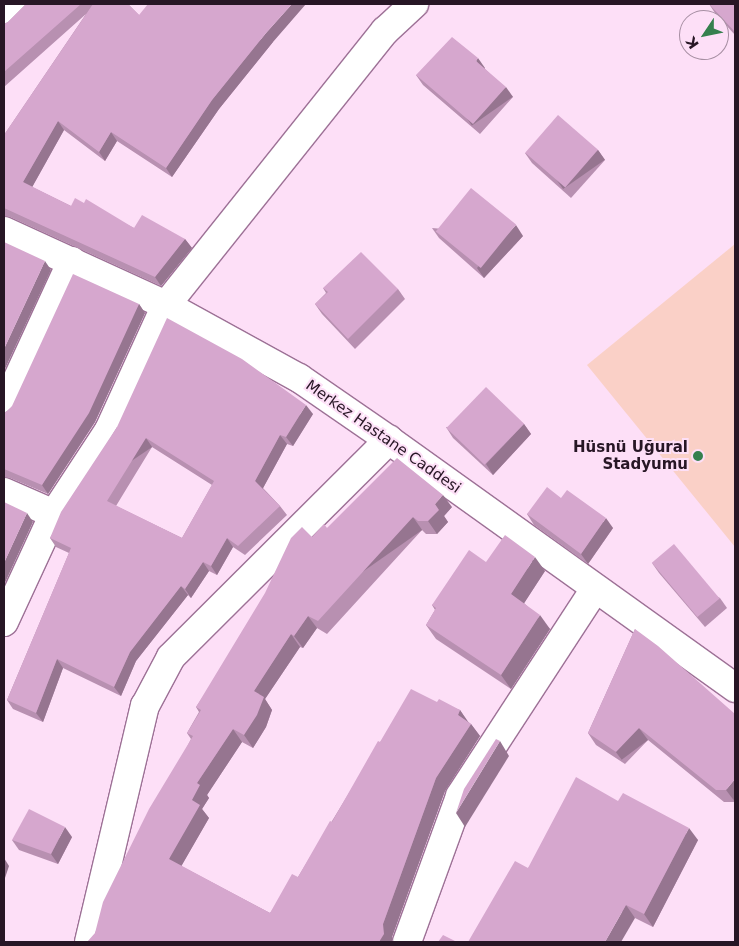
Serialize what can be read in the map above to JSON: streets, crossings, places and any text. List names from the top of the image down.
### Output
{
  "streets": {
    "street": ["Merkez Hastane Caddesi"]
  },
  "places": ["Hüsnü Uğural Stadyumu"],
  "north": "bottom left"
}
